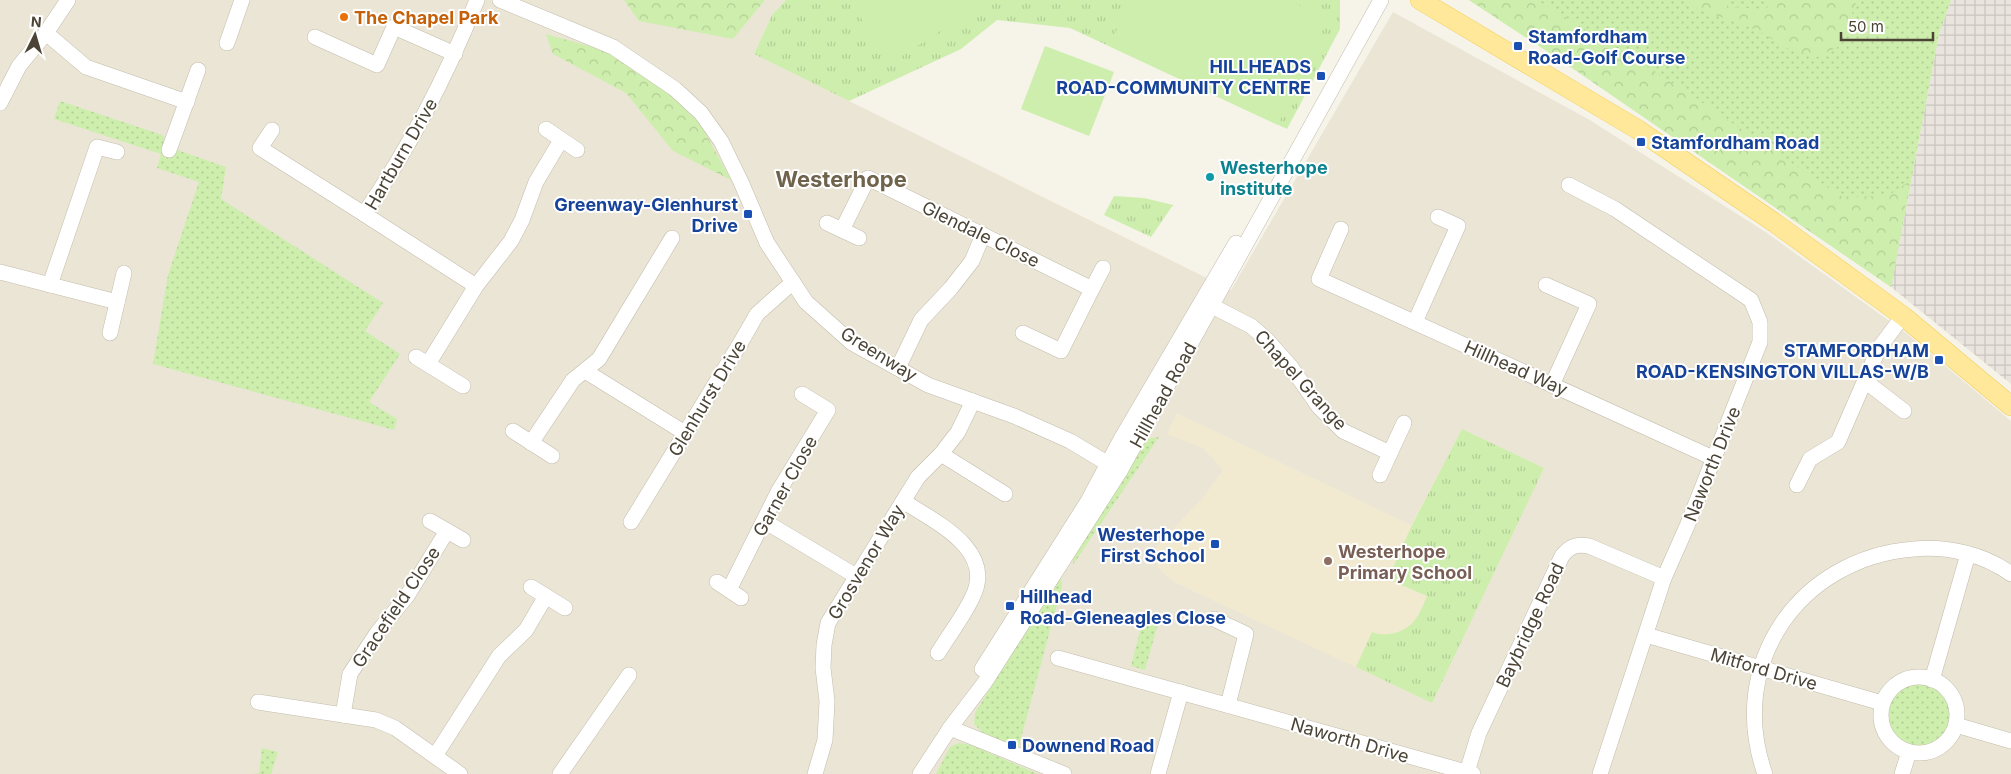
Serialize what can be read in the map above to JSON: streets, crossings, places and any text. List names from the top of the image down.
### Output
{
  "streets": {
    "street": [
      "Hartburn Drive",
      "Glendale Close",
      "Greenway",
      "Hillhead Way",
      "Chapel Grange",
      "Hillhead Road",
      "Glenhurst Drive",
      "Naworth Drive",
      "Garner Close",
      "Grosvenor Way",
      "Gracefield Close",
      "Baybridge Road",
      "Mitford Drive"
    ]
  },
  "crossings": [
    ["Greenway", "Hillhead Road"],
    ["Greenway", "Glenhurst Drive"],
    ["Greenway", "Grosvenor Way"],
    ["Hillhead Way", "Naworth Drive"],
    ["Chapel Grange", "Hillhead Road"],
    ["Naworth Drive", "Baybridge Road"],
    ["Naworth Drive", "Mitford Drive"]
  ],
  "districts": ["Westerhope"],
  "places": {
    "other": ["The Chapel Park", "Westerhope institute", "Westerhope Primary School"],
    "transit": [
      "Stamfordham Road-Golf Course",
      "HILLHEADS ROAD-COMMUNITY CENTRE",
      "Stamfordham Road",
      "Greenway-Glenhurst Drive",
      "STAMFORDHAM ROAD-KENSINGTON VILLAS-W/B",
      "Westerhope First School",
      "Hillhead Road-Gleneagles Close",
      "Downend Road"
    ]
  },
  "scale_bar": "50 m",
  "north": "top"
}
